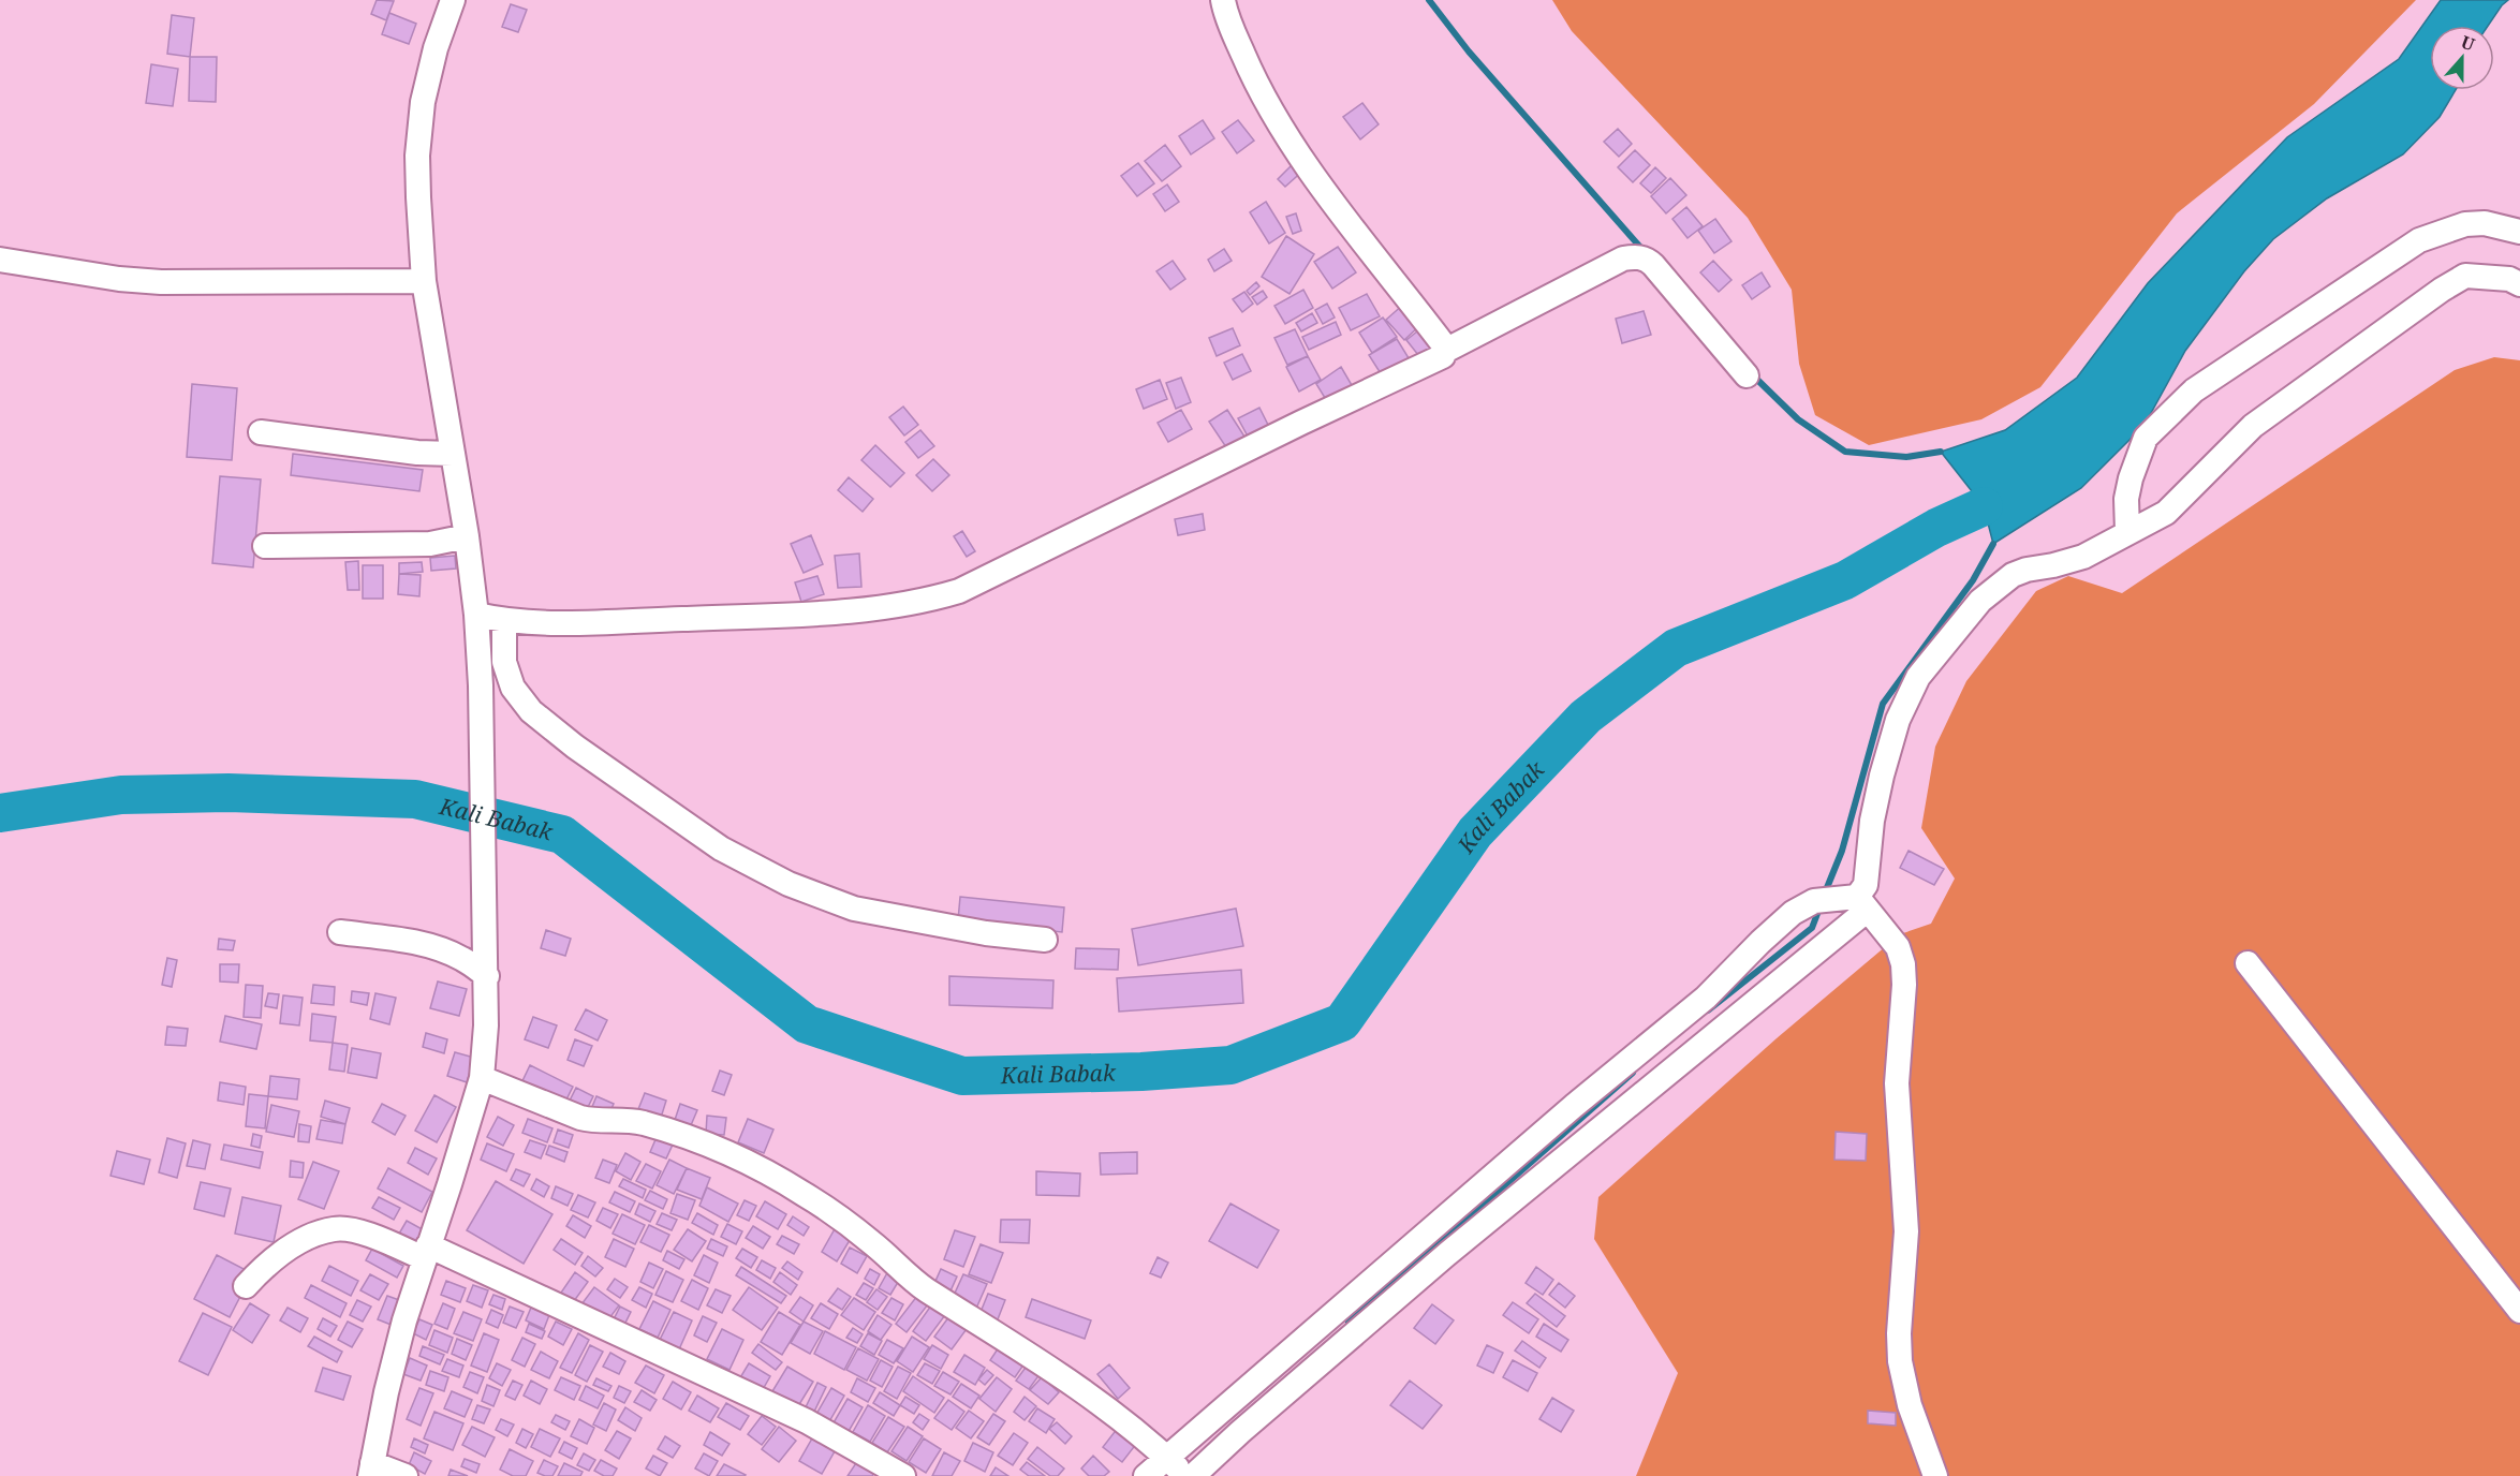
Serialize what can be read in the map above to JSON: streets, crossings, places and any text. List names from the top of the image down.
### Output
{
  "water": ["Kali Babak"],
  "north": "top"
}
